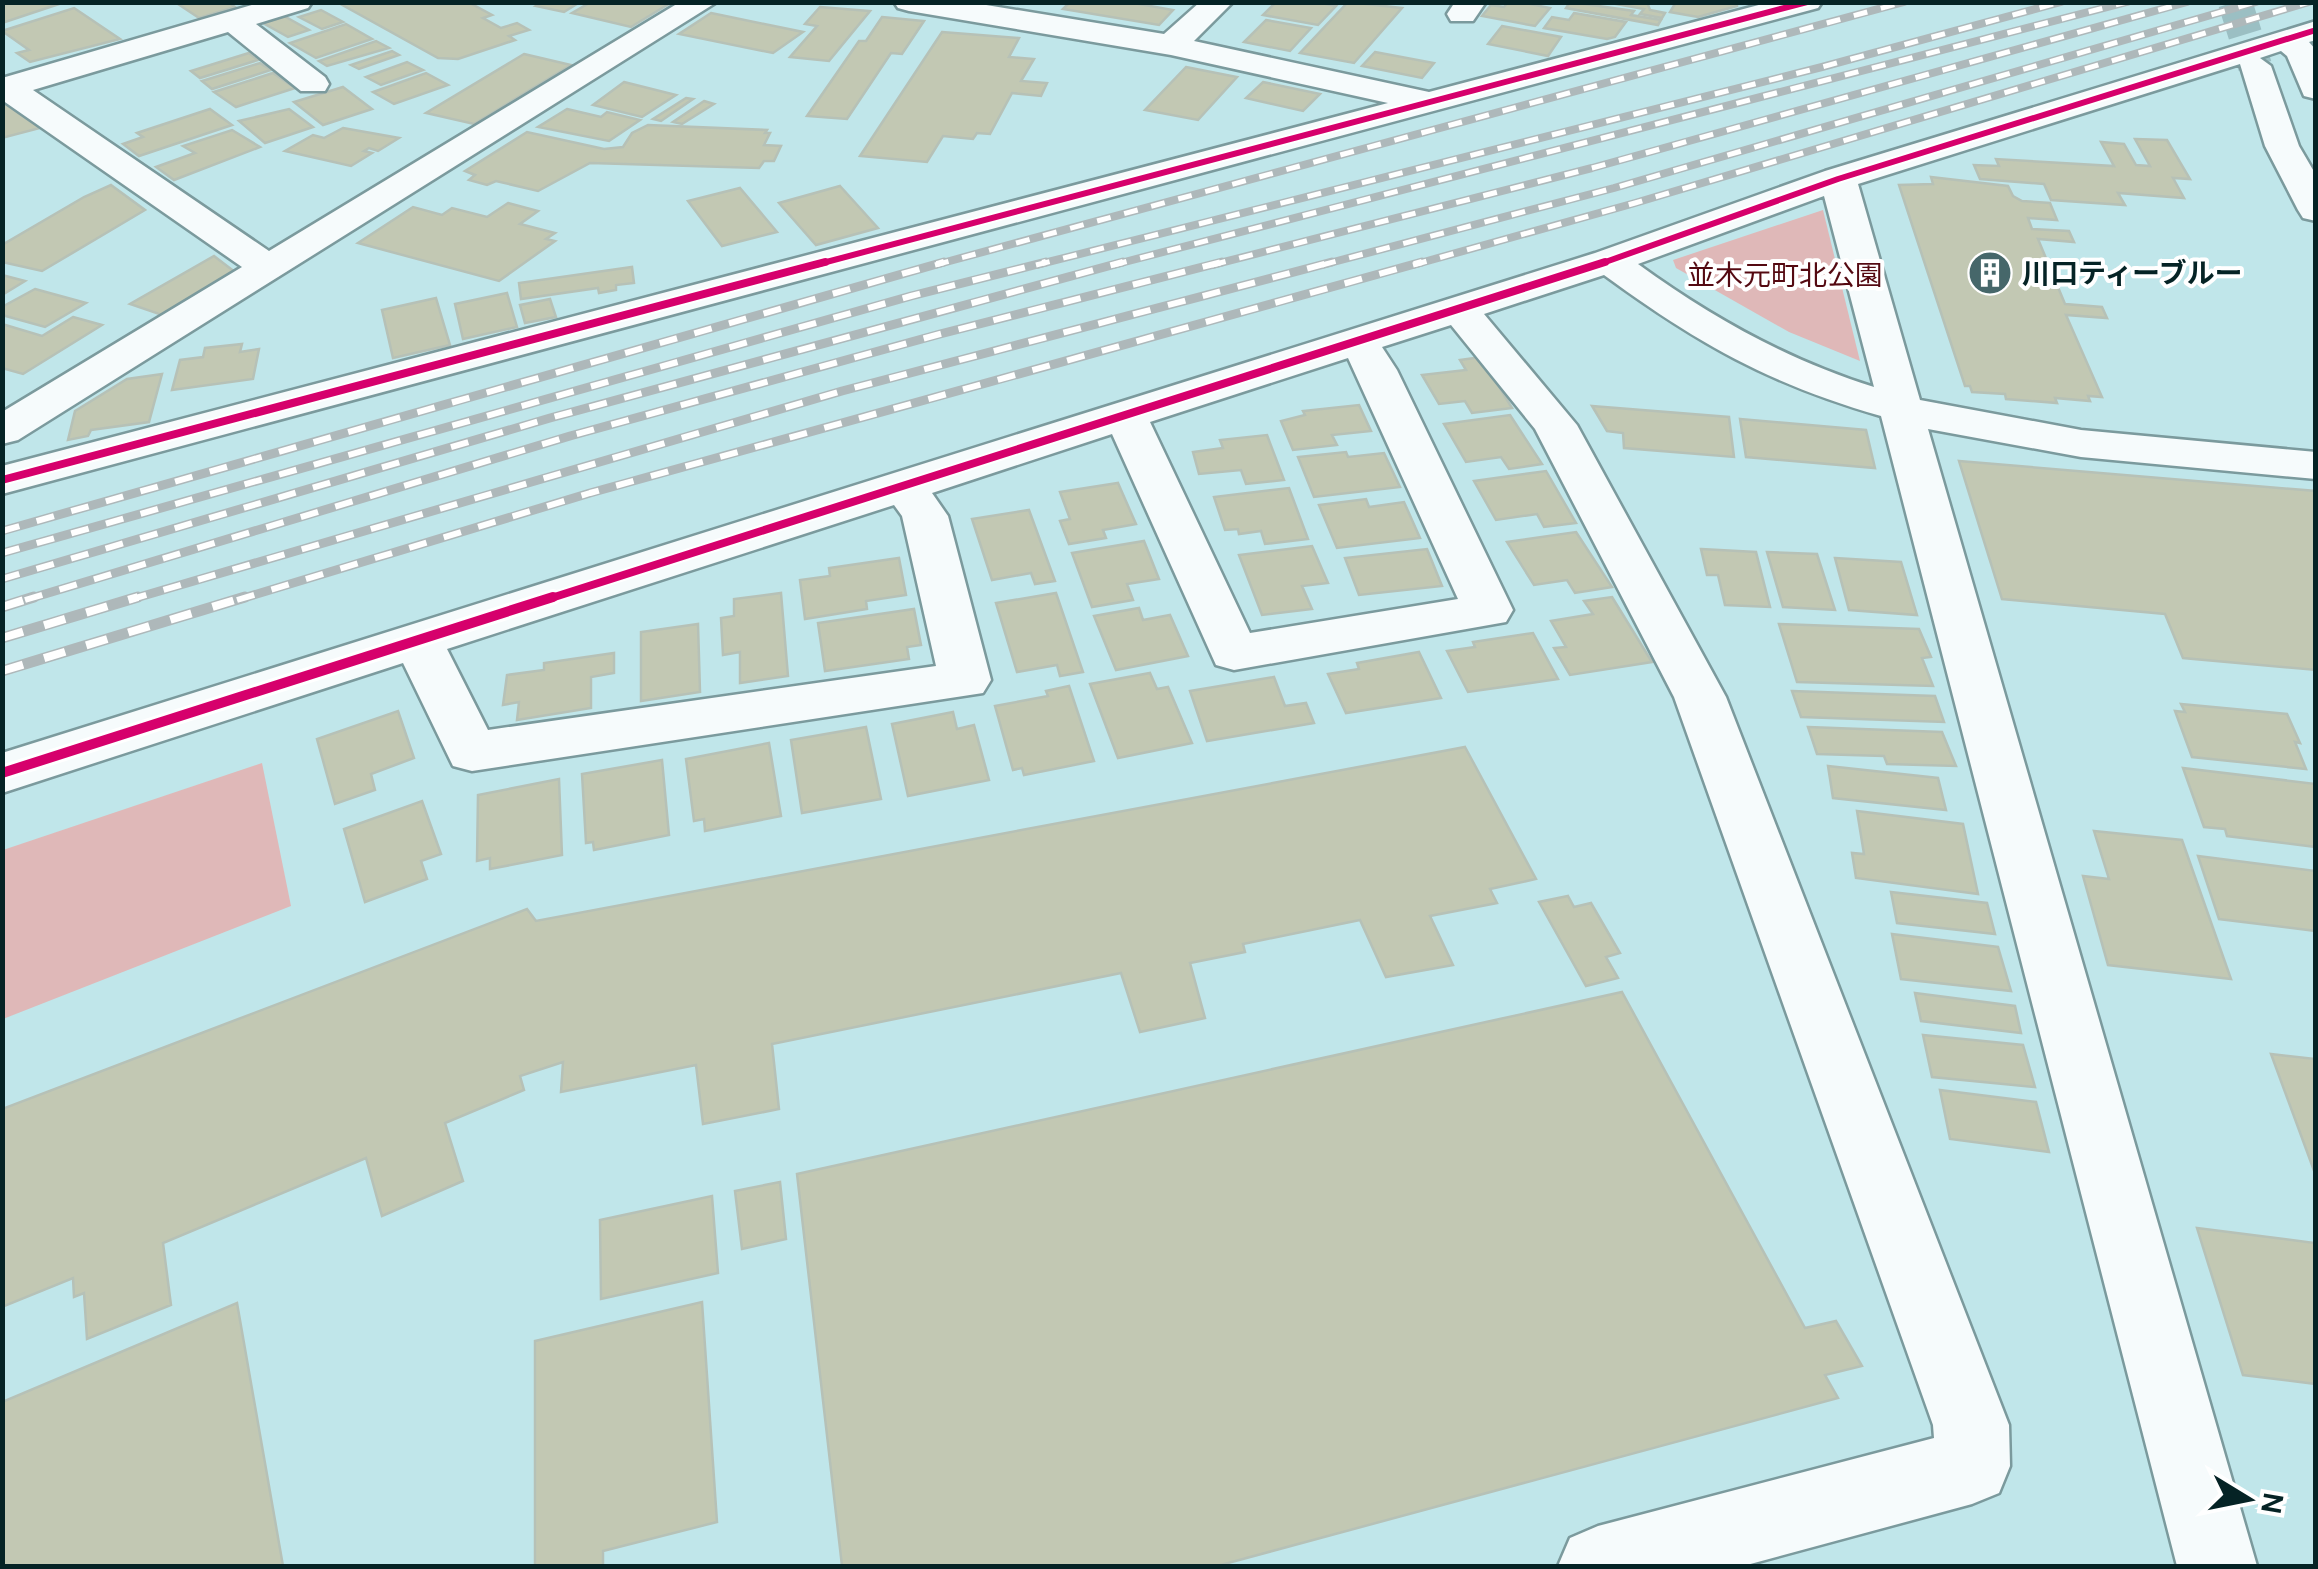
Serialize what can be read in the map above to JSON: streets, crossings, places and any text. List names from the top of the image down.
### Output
{
  "parks": ["並木元町北公園"],
  "places": {
    "building": ["川口ティーブルー"]
  },
  "north": "right"
}
